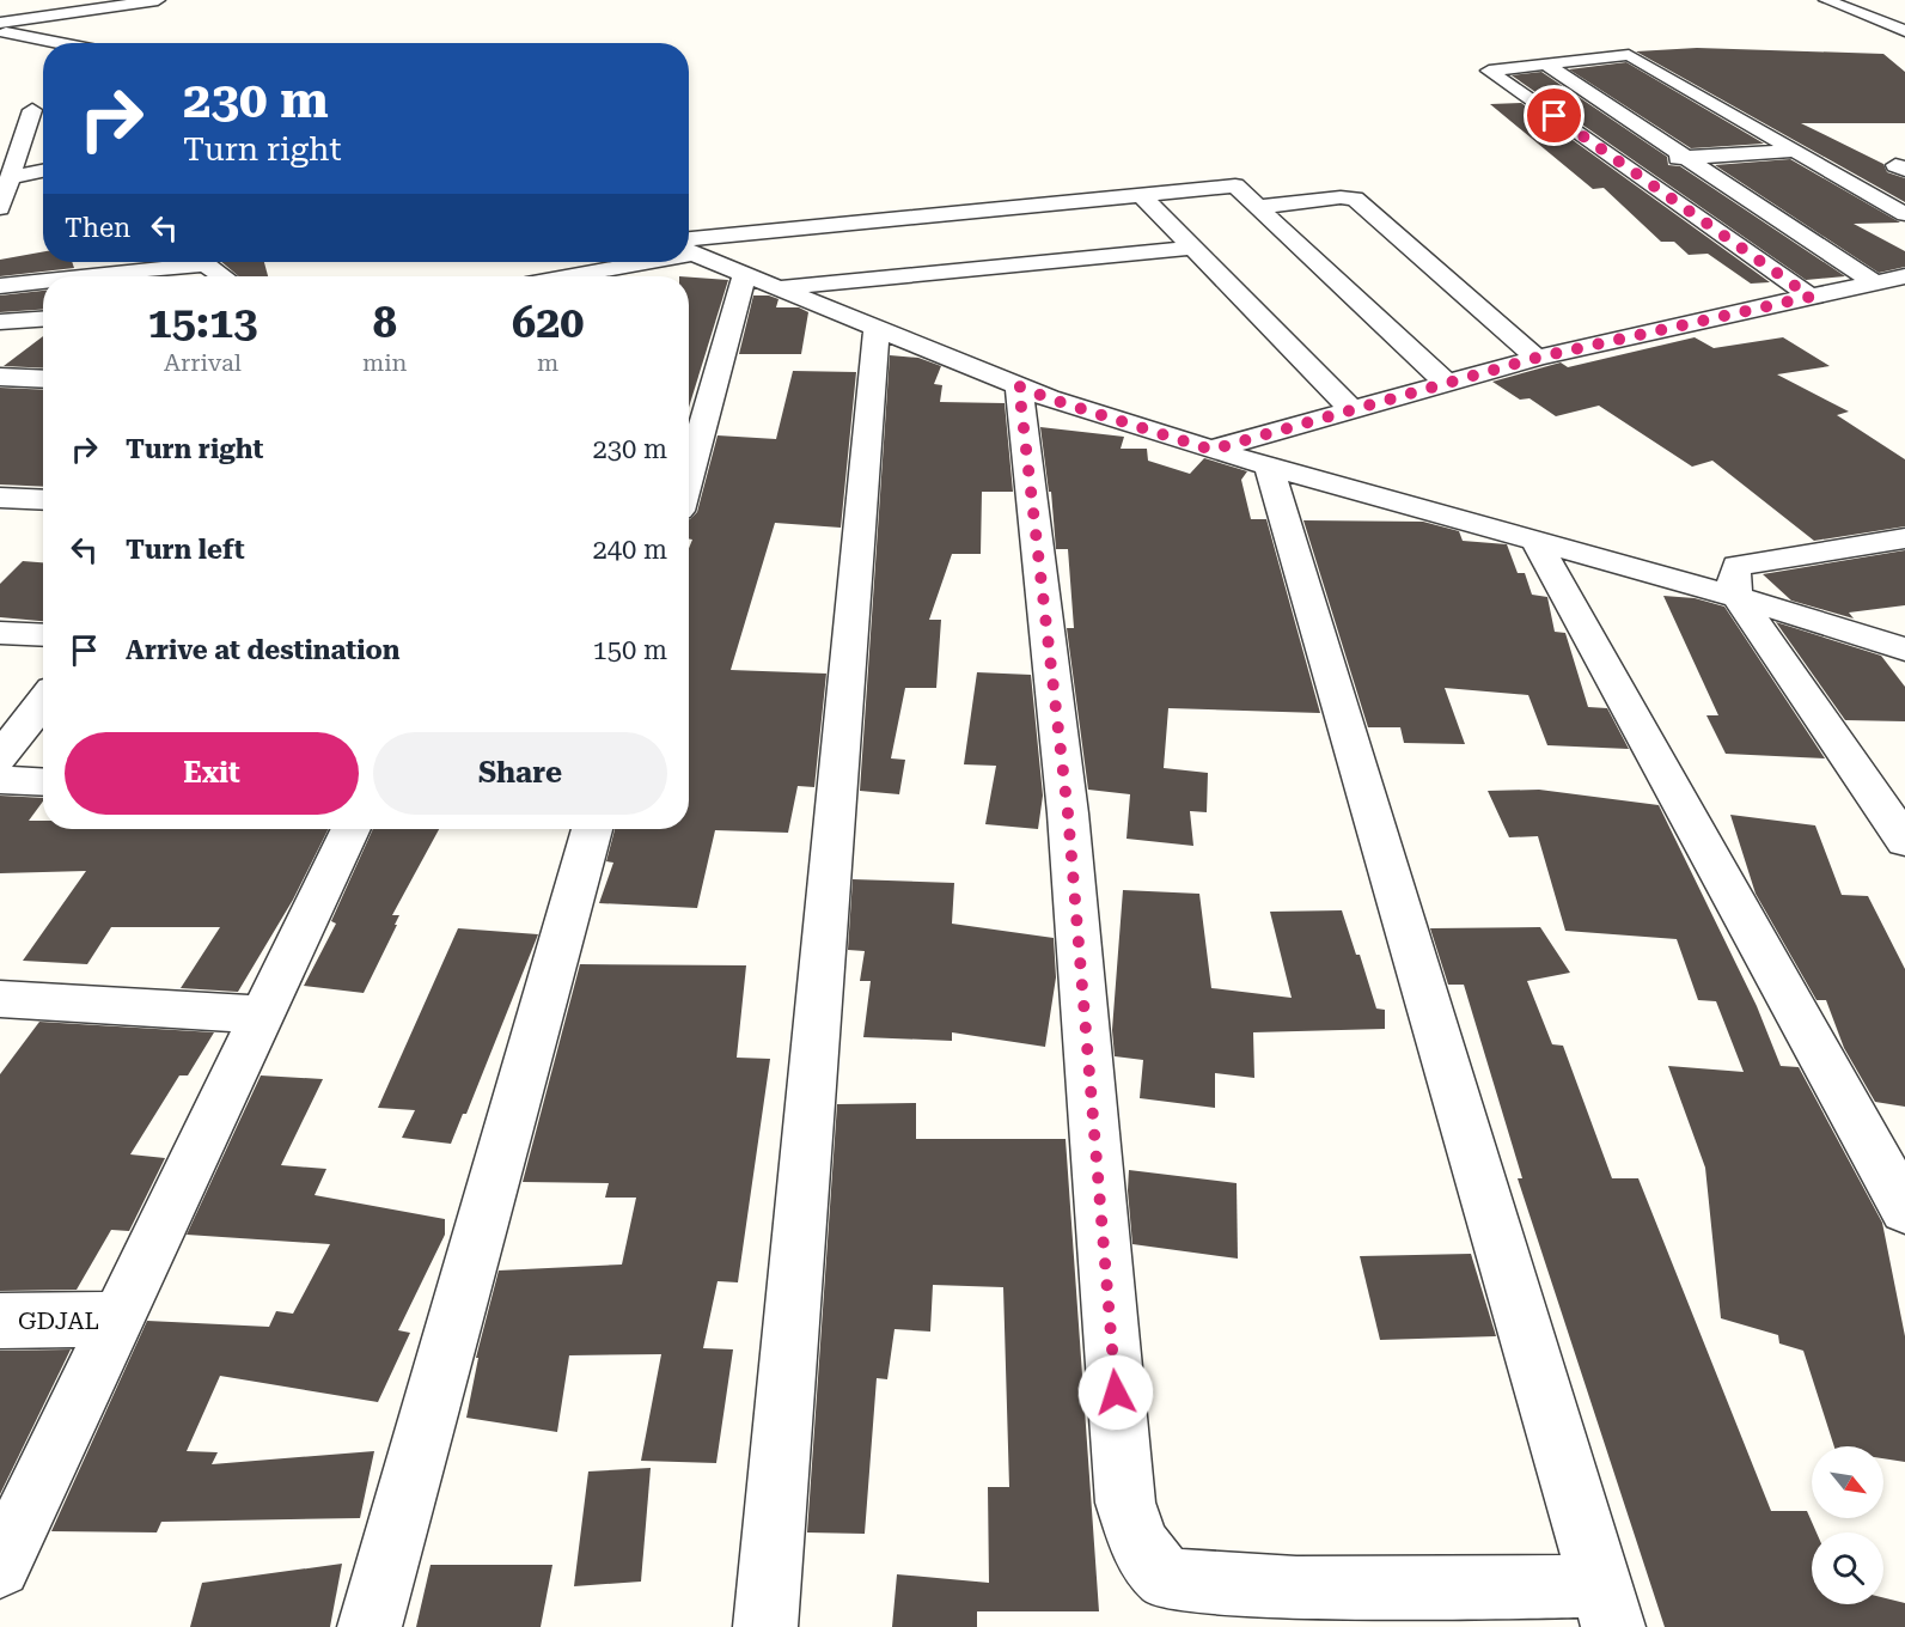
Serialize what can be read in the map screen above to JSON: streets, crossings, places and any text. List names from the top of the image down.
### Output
{
  "streets": {
    "street": ["GDJAL"]
  },
  "north": "bottom right",
  "page": {
    "turn": ["230 m", "Turn right"],
    "then": "Then",
    "eta": [
      "15:13",
      "Arrival",
      "8",
      "min",
      "620",
      "m"
    ],
    "list": [
      {
        "name": "Turn right",
        "value": "230 m"
      },
      {
        "name": "Turn left",
        "value": "240 m"
      },
      {
        "name": "Arrive at destination",
        "value": "150 m"
      }
    ],
    "buttons": ["Exit", "Share"]
  }
}
